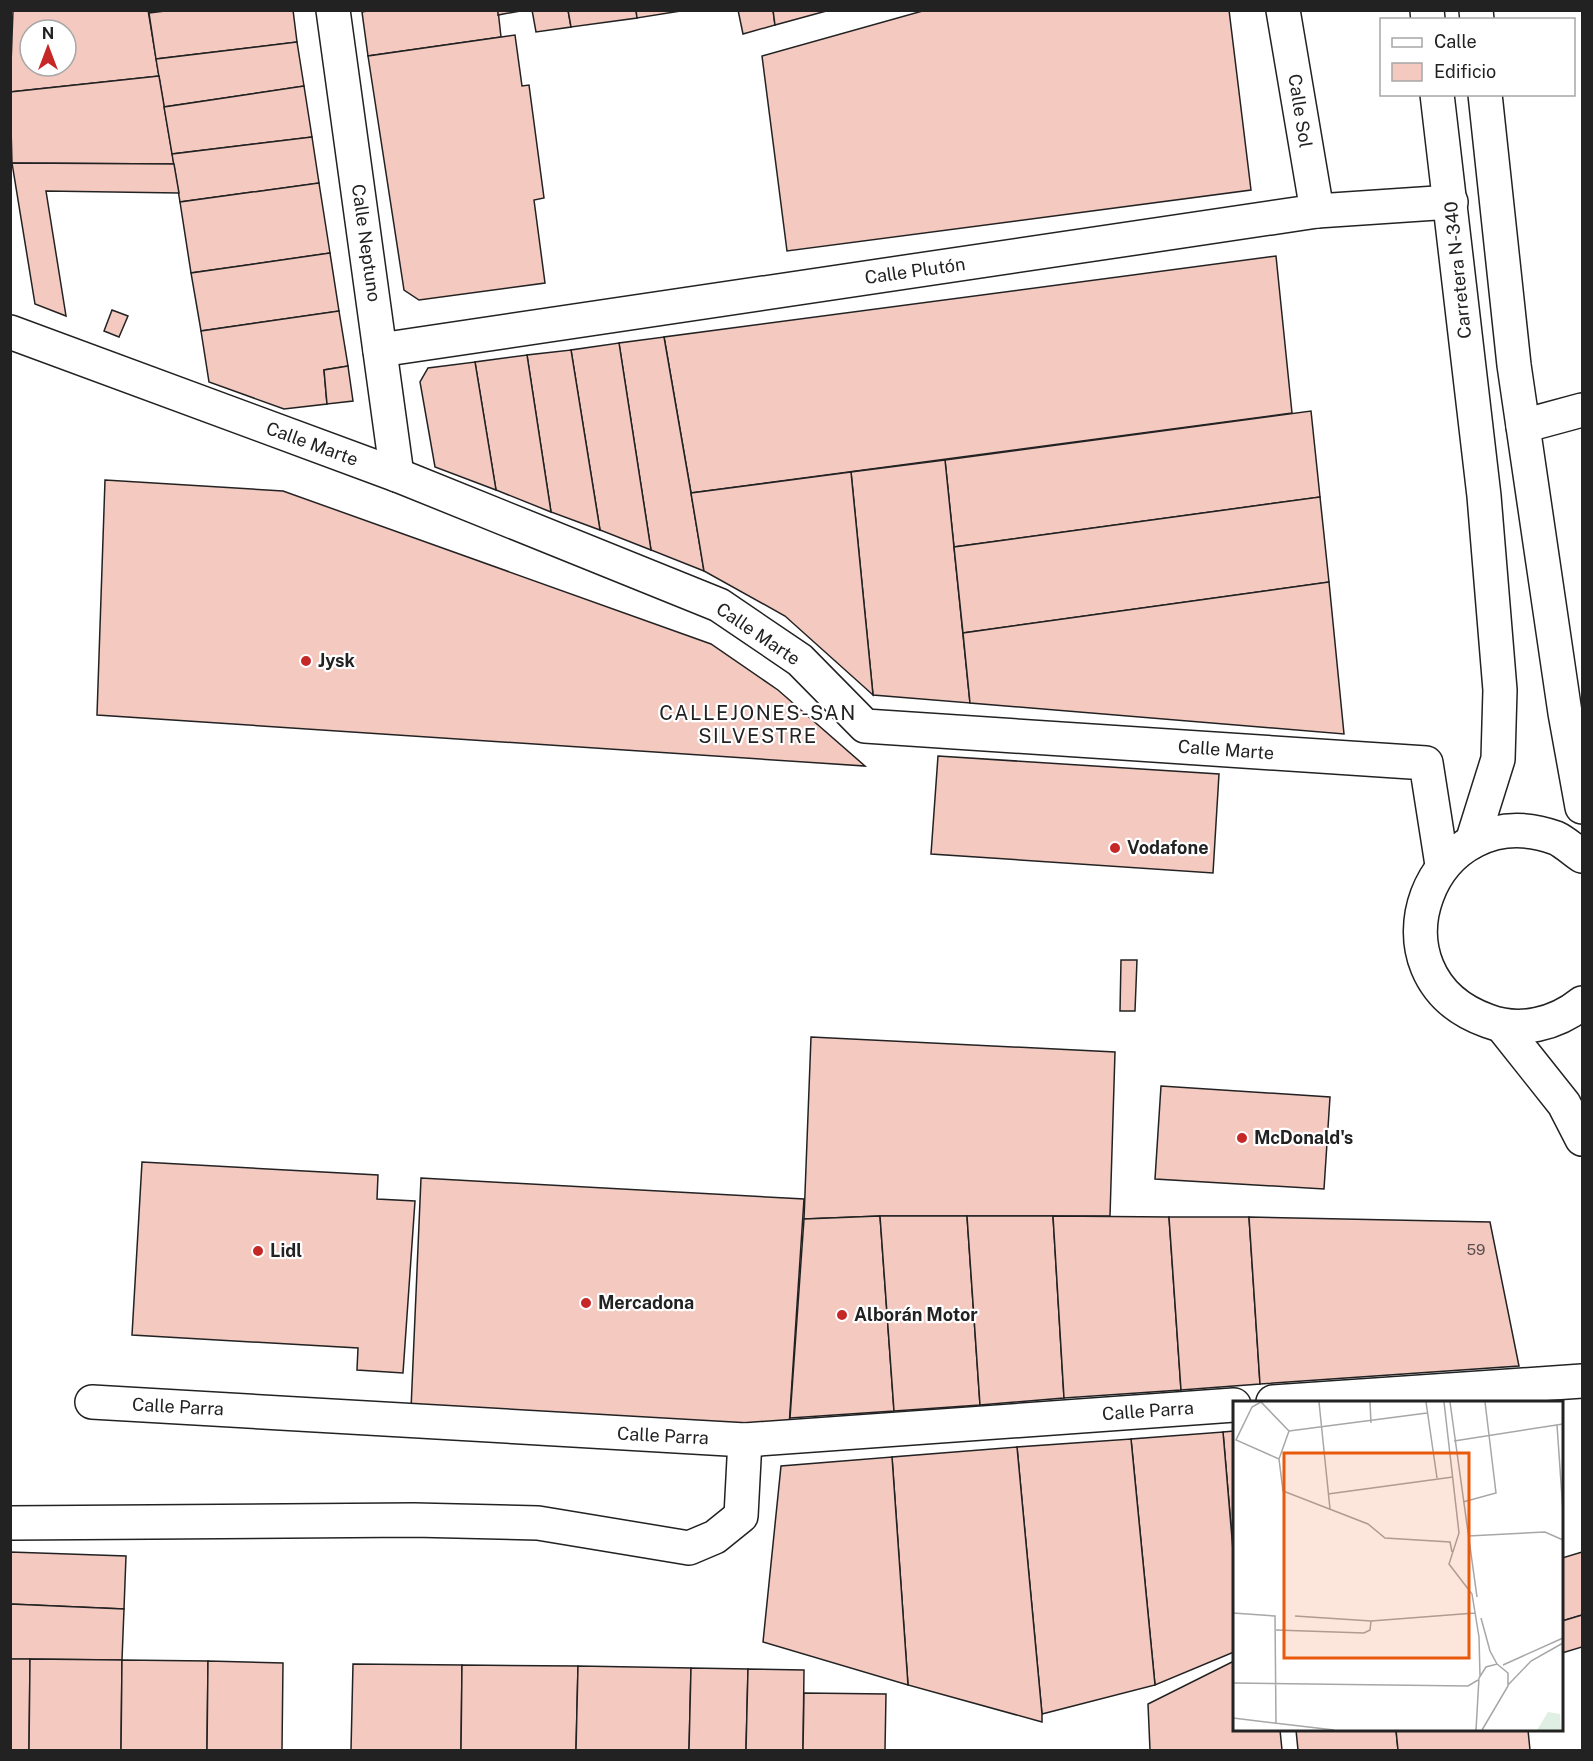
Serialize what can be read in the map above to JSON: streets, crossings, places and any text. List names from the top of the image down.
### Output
{
  "streets": {
    "main road": [
      "Calle Sol",
      "Calle Neptuno",
      "Carretera N-340",
      "Calle Plutón",
      "Calle Marte",
      "Calle Parra"
    ]
  },
  "crossings": [
    ["Calle Sol", "Calle Plutón"],
    ["Calle Neptuno", "Calle Plutón"],
    ["Calle Neptuno", "Calle Marte"],
    ["Carretera N-340", "Calle Plutón"]
  ],
  "districts": ["CALLEJONES-SAN SILVESTRE"],
  "places": [
    "Jysk",
    "Vodafone",
    "McDonald's",
    "Lidl",
    "Mercadona",
    "Alborán Motor"
  ],
  "house_numbers": ["59"],
  "legend": ["Calle", "Edificio"],
  "north": "top"
}
